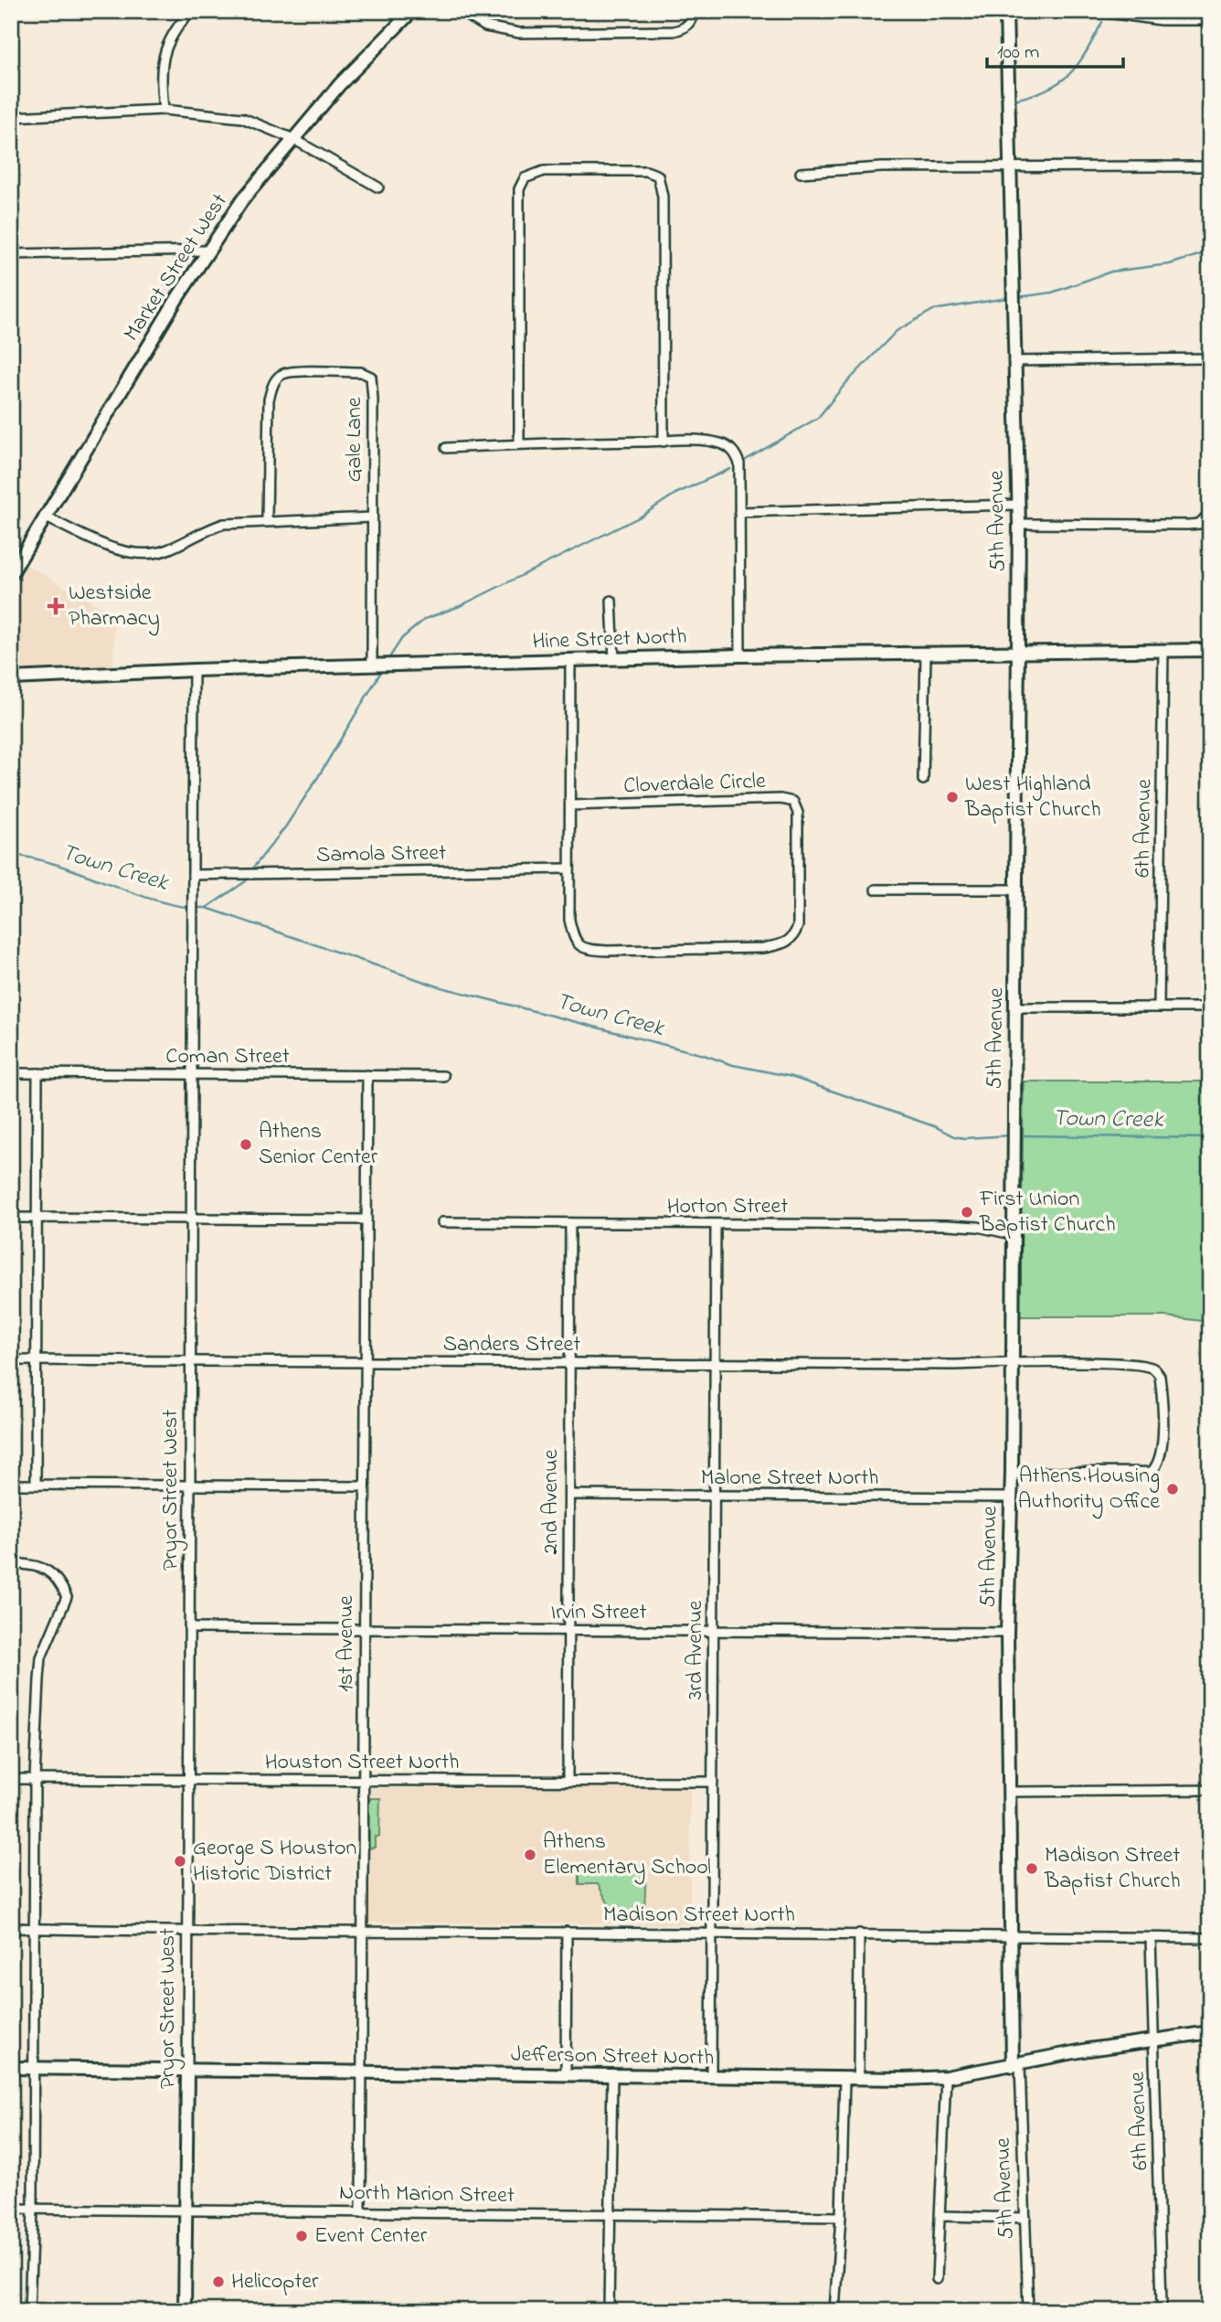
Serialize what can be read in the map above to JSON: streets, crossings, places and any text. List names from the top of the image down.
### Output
{
  "streets": {
    "street": [
      "Market Street West",
      "Gale Lane",
      "5th Avenue",
      "Hine Street North",
      "Cloverdale Circle",
      "6th Avenue",
      "Samola Street",
      "Coman Street",
      "Horton Street",
      "Sanders Street",
      "Malone Street North",
      "Pryor Street West",
      "2nd Avenue",
      "Irvin Street",
      "1st Avenue",
      "3rd Avenue",
      "Houston Street North",
      "Madison Street North",
      "Jefferson Street North",
      "North Marion Street"
    ]
  },
  "crossings": [
    ["Gale Lane", "Hine Street North"],
    ["5th Avenue", "Hine Street North"],
    ["5th Avenue", "Horton Street"],
    ["5th Avenue", "Sanders Street"],
    ["5th Avenue", "Malone Street North"],
    ["5th Avenue", "Irvin Street"],
    ["5th Avenue", "Madison Street North"],
    ["5th Avenue", "Jefferson Street North"],
    ["Hine Street North", "6th Avenue"],
    ["Hine Street North", "Pryor Street West"],
    ["Cloverdale Circle", "Samola Street"],
    ["6th Avenue", "Madison Street North"],
    ["6th Avenue", "Jefferson Street North"],
    ["Samola Street", "Pryor Street West"],
    ["Coman Street", "Pryor Street West"],
    ["Coman Street", "1st Avenue"],
    ["Horton Street", "2nd Avenue"],
    ["Horton Street", "3rd Avenue"],
    ["Sanders Street", "Pryor Street West"],
    ["Sanders Street", "2nd Avenue"],
    ["Sanders Street", "1st Avenue"],
    ["Sanders Street", "3rd Avenue"],
    ["Malone Street North", "2nd Avenue"],
    ["Malone Street North", "3rd Avenue"],
    ["Pryor Street West", "Irvin Street"],
    ["Pryor Street West", "Houston Street North"],
    ["Pryor Street West", "Madison Street North"],
    ["Pryor Street West", "Jefferson Street North"],
    ["Pryor Street West", "North Marion Street"],
    ["2nd Avenue", "Irvin Street"],
    ["2nd Avenue", "Houston Street North"],
    ["Irvin Street", "1st Avenue"],
    ["Irvin Street", "3rd Avenue"],
    ["1st Avenue", "Houston Street North"],
    ["1st Avenue", "Madison Street North"],
    ["1st Avenue", "Jefferson Street North"],
    ["1st Avenue", "North Marion Street"],
    ["3rd Avenue", "Houston Street North"],
    ["3rd Avenue", "Madison Street North"],
    ["3rd Avenue", "Jefferson Street North"]
  ],
  "water": ["Town Creek"],
  "places": {
    "health": ["Westside Pharmacy"],
    "other": [
      "West Highland Baptist Church",
      "Athens Senior Center",
      "First Union Baptist Church",
      "Athens Housing Authority Office",
      "Athens Elementary School",
      "George S Houston Historic District",
      "Madison Street Baptist Church",
      "Event Center",
      "Helicopter"
    ]
  },
  "scale_bar": "100 m"
}
